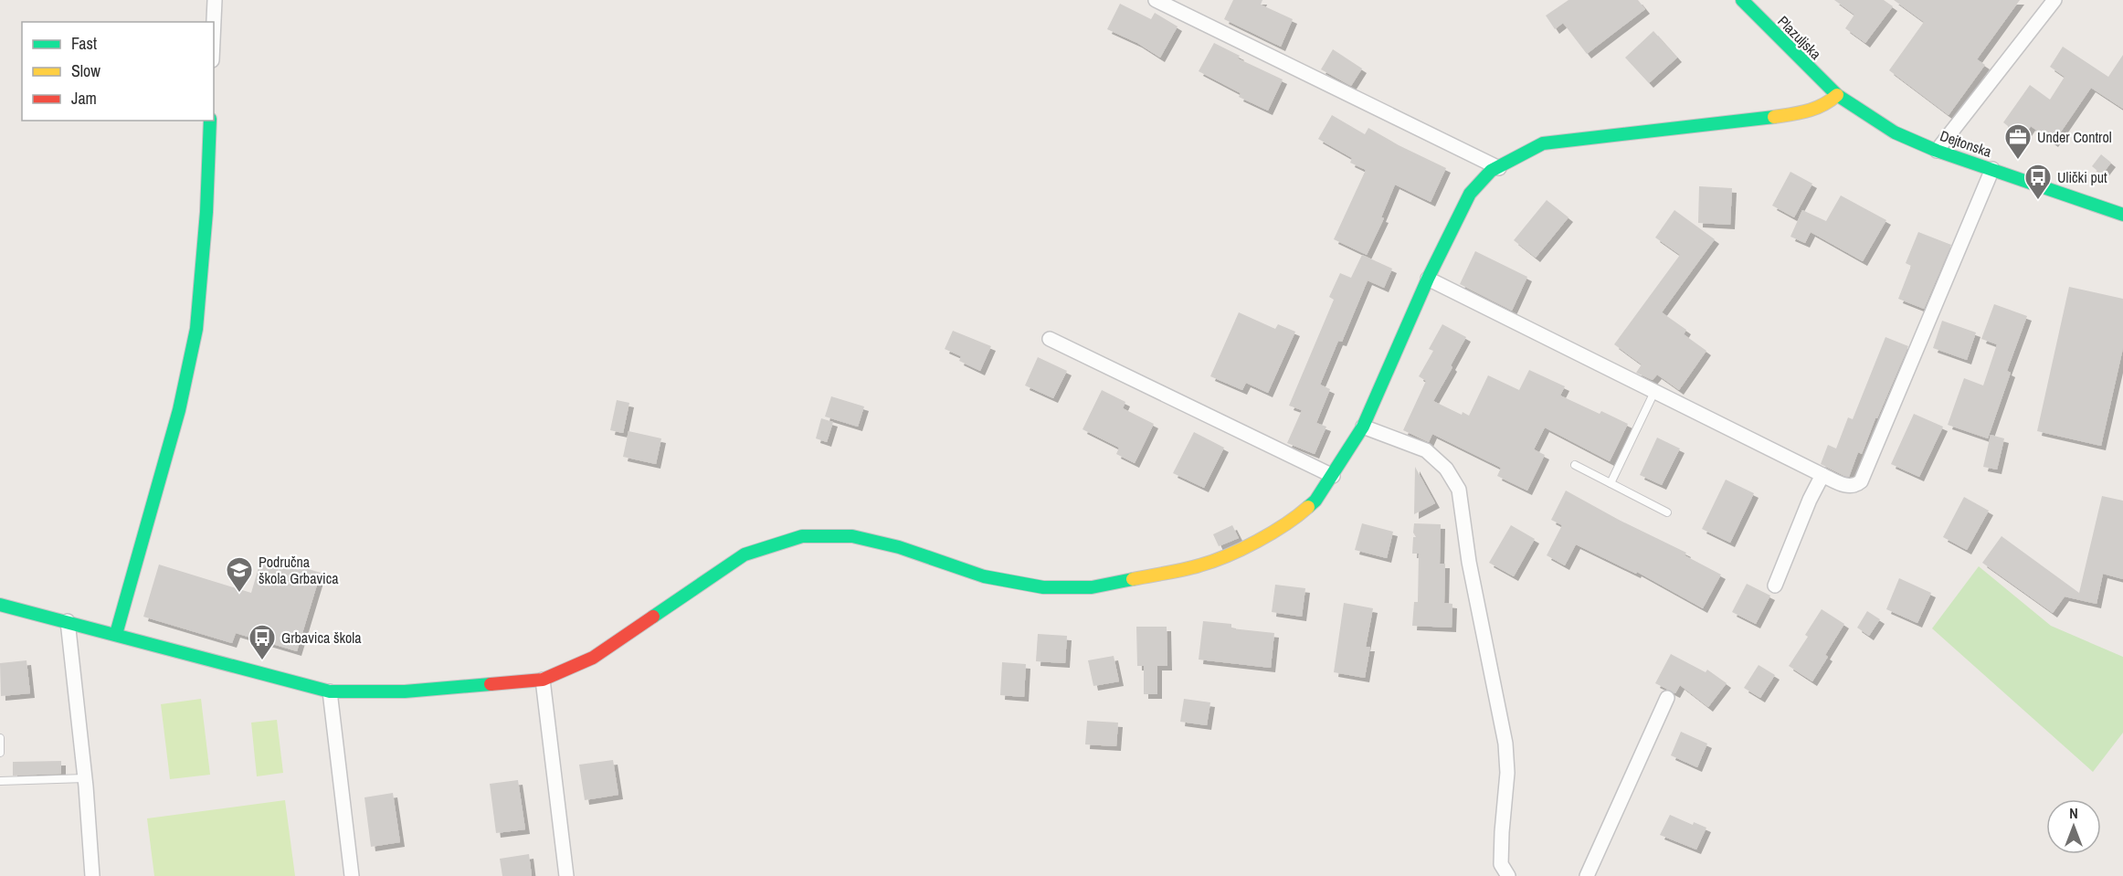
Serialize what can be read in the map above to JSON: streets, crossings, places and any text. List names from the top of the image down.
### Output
{
  "streets": {
    "street": ["Plazuljska", "Dejtonska"]
  },
  "crossings": [
    ["Plazuljska", "Dejtonska"]
  ],
  "places": {
    "office": ["Under Control"],
    "bus stop": ["Ulički put", "Grbavica škola"],
    "school or university": ["Područna škola Grbavica"]
  },
  "legend": ["Fast", "Slow", "Jam"],
  "north": "top"
}
